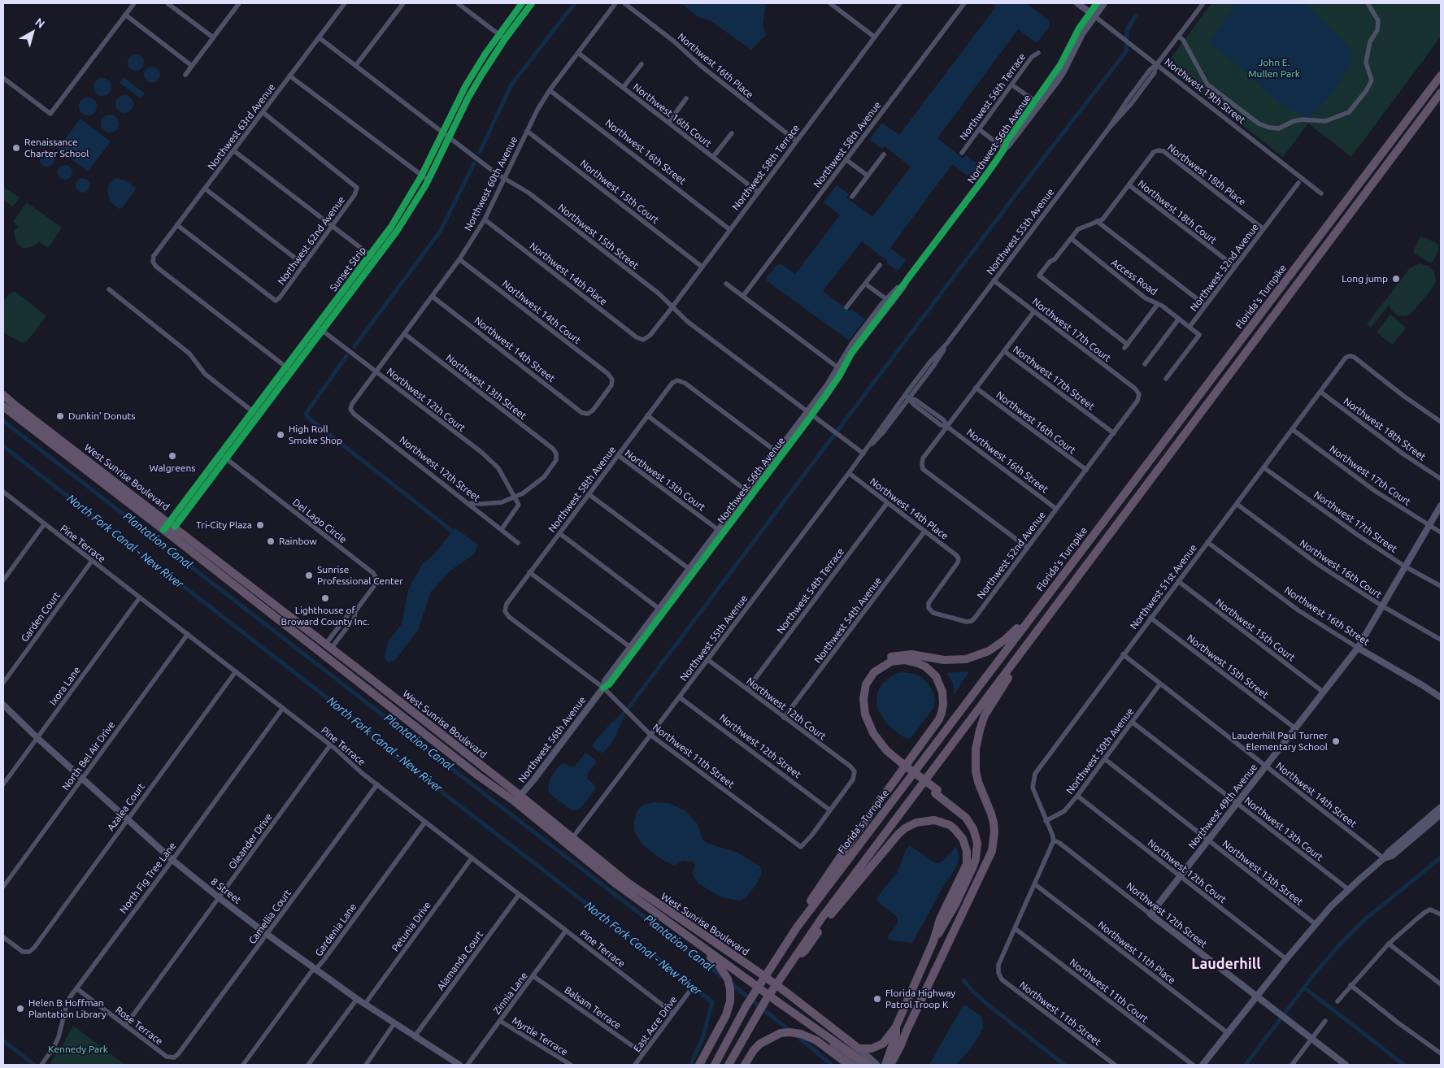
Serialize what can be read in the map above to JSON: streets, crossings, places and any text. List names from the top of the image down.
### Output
{
  "streets": {
    "highway": ["Florida's Turnpike", "West Sunrise Boulevard"],
    "street": [
      "Northwest 16th Place",
      "Northwest 19th Street",
      "Northwest 56th Terrace",
      "Northwest 16th Court",
      "Northwest 63rd Avenue",
      "Northwest 56th Avenue",
      "Northwest 58th Avenue",
      "Northwest 16th Street",
      "Northwest 58th Terrace",
      "Northwest 18th Place",
      "Northwest 60th Avenue",
      "Northwest 15th Court",
      "Northwest 18th Court",
      "Northwest 55th Avenue",
      "Northwest 15th Street",
      "Northwest 62nd Avenue",
      "Northwest 52nd Avenue",
      "Sunset Strip",
      "Northwest 14th Place",
      "Access Road",
      "Northwest 14th Court",
      "Northwest 17th Court",
      "Northwest 14th Street",
      "Northwest 17th Street",
      "Northwest 13th Street",
      "Northwest 12th Court",
      "Northwest 18th Street",
      "Northwest 12th Street",
      "Northwest 13th Court",
      "Del Lago Circle",
      "Pine Terrace",
      "Northwest 51st Avenue",
      "Northwest 54th Terrace",
      "Garden Court",
      "Northwest 54th Avenue",
      "Ixora Lane",
      "Northwest 50th Avenue",
      "North Bel Air Drive",
      "Northwest 11th Street",
      "Northwest 49th Avenue",
      "Azalea Court",
      "Oleander Drive",
      "North Fig Tree Lane",
      "8 Street",
      "Camellia Court",
      "Petunia Drive",
      "Gardenia Lane",
      "Northwest 11th Place",
      "Alamanda Court",
      "Northwest 11th Court",
      "Zinnia Lane",
      "Balsam Terrace",
      "East Acre Drive",
      "Rose Terrace",
      "Myrtle Terrace"
    ]
  },
  "crossings": [
    ["Northwest 16th Place", "Northwest 58th Terrace"],
    ["Northwest 19th Street", "Northwest 56th Avenue"],
    ["Northwest 19th Street", "Northwest 55th Avenue"],
    ["Northwest 16th Court", "Northwest 58th Terrace"],
    ["Northwest 16th Court", "Northwest 60th Avenue"],
    ["Northwest 16th Court", "Northwest 52nd Avenue"],
    ["Northwest 16th Court", "Northwest 51st Avenue"],
    ["Northwest 16th Court", "Northwest 49th Avenue"],
    ["Northwest 63rd Avenue", "Northwest 15th Street"],
    ["Northwest 63rd Avenue", "Northwest 62nd Avenue"],
    ["Northwest 63rd Avenue", "Sunset Strip"],
    ["Northwest 56th Avenue", "Northwest 58th Avenue"],
    ["Northwest 56th Avenue", "Northwest 15th Street"],
    ["Northwest 56th Avenue", "West Sunrise Boulevard"],
    ["Northwest 56th Avenue", "Northwest 13th Court"],
    ["Northwest 56th Avenue", "Northwest 11th Street"],
    ["Northwest 58th Avenue", "Northwest 13th Court"],
    ["Northwest 58th Avenue", "Northwest 11th Street"],
    ["Northwest 16th Street", "Northwest 58th Terrace"],
    ["Northwest 16th Street", "Northwest 60th Avenue"],
    ["Northwest 16th Street", "Northwest 55th Avenue"],
    ["Northwest 16th Street", "Northwest 52nd Avenue"],
    ["Northwest 16th Street", "Northwest 51st Avenue"],
    ["Northwest 16th Street", "Northwest 49th Avenue"],
    ["Northwest 58th Terrace", "Northwest 15th Court"],
    ["Northwest 58th Terrace", "Northwest 15th Street"],
    ["Northwest 58th Terrace", "Northwest 14th Place"],
    ["Northwest 18th Place", "Northwest 18th Court"],
    ["Northwest 18th Place", "Northwest 52nd Avenue"],
    ["Northwest 60th Avenue", "Northwest 15th Court"],
    ["Northwest 60th Avenue", "Northwest 15th Street"],
    ["Northwest 60th Avenue", "Northwest 14th Place"],
    ["Northwest 60th Avenue", "Northwest 14th Court"],
    ["Northwest 60th Avenue", "Northwest 14th Street"],
    ["Northwest 60th Avenue", "Northwest 13th Street"],
    ["Northwest 60th Avenue", "Northwest 12th Court"],
    ["Northwest 60th Avenue", "Northwest 12th Street"],
    ["Northwest 15th Court", "Northwest 51st Avenue"],
    ["Northwest 15th Court", "Northwest 49th Avenue"],
    ["Northwest 18th Court", "Northwest 52nd Avenue"],
    ["Northwest 55th Avenue", "Northwest 15th Street"],
    ["Northwest 55th Avenue", "Northwest 14th Place"],
    ["Northwest 55th Avenue", "Northwest 17th Court"],
    ["Northwest 55th Avenue", "Northwest 12th Court"],
    ["Northwest 55th Avenue", "Northwest 12th Street"],
    ["Northwest 55th Avenue", "West Sunrise Boulevard"],
    ["Northwest 55th Avenue", "Northwest 11th Street"],
    ["Northwest 15th Street", "Sunset Strip"],
    ["Northwest 15th Street", "Northwest 51st Avenue"],
    ["Northwest 15th Street", "Northwest 49th Avenue"],
    ["Northwest 52nd Avenue", "Northwest 14th Place"],
    ["Northwest 52nd Avenue", "Access Road"],
    ["Northwest 52nd Avenue", "Northwest 17th Court"],
    ["Northwest 52nd Avenue", "Northwest 17th Street"],
    ["Sunset Strip", "Northwest 12th Court"],
    ["Sunset Strip", "West Sunrise Boulevard"],
    ["Sunset Strip", "Del Lago Circle"],
    ["Northwest 14th Place", "Northwest 54th Terrace"],
    ["Northwest 14th Place", "Northwest 54th Avenue"],
    ["Northwest 14th Court", "Northwest 14th Street"],
    ["Northwest 17th Court", "Northwest 51st Avenue"],
    ["Northwest 17th Court", "Northwest 49th Avenue"],
    ["Northwest 14th Street", "Northwest 51st Avenue"],
    ["Northwest 14th Street", "Northwest 50th Avenue"],
    ["Northwest 14th Street", "Northwest 49th Avenue"],
    ["Northwest 17th Street", "Northwest 51st Avenue"],
    ["Northwest 17th Street", "Northwest 49th Avenue"],
    ["Northwest 13th Street", "Northwest 12th Court"],
    ["Northwest 13th Street", "Northwest 50th Avenue"],
    ["Northwest 13th Street", "Northwest 49th Avenue"],
    ["Northwest 12th Court", "Northwest 12th Street"],
    ["Northwest 12th Court", "Northwest 54th Terrace"],
    ["Northwest 12th Court", "Northwest 54th Avenue"],
    ["Northwest 12th Court", "Northwest 50th Avenue"],
    ["Northwest 12th Court", "Northwest 11th Street"],
    ["Northwest 12th Court", "Northwest 49th Avenue"],
    ["Northwest 18th Street", "Northwest 51st Avenue"],
    ["Northwest 12th Street", "Northwest 51st Avenue"],
    ["Northwest 12th Street", "Northwest 11th Street"],
    ["Northwest 12th Street", "Northwest 49th Avenue"],
    ["West Sunrise Boulevard", "Del Lago Circle"],
    ["Northwest 13th Court", "Northwest 50th Avenue"],
    ["Northwest 13th Court", "Northwest 49th Avenue"],
    ["Pine Terrace", "Garden Court"],
    ["Pine Terrace", "Ixora Lane"],
    ["Pine Terrace", "North Bel Air Drive"],
    ["Pine Terrace", "Azalea Court"],
    ["Pine Terrace", "Oleander Drive"],
    ["Pine Terrace", "North Fig Tree Lane"],
    ["Pine Terrace", "Camellia Court"],
    ["Pine Terrace", "Petunia Drive"],
    ["Pine Terrace", "Gardenia Lane"],
    ["Pine Terrace", "Alamanda Court"],
    ["Pine Terrace", "Zinnia Lane"],
    ["Pine Terrace", "East Acre Drive"],
    ["Northwest 51st Avenue", "Northwest 50th Avenue"],
    ["Ixora Lane", "8 Street"],
    ["North Bel Air Drive", "8 Street"],
    ["Northwest 11th Street", "Northwest 11th Court"],
    ["Azalea Court", "8 Street"],
    ["Oleander Drive", "8 Street"],
    ["Oleander Drive", "Rose Terrace"],
    ["North Fig Tree Lane", "8 Street"],
    ["North Fig Tree Lane", "Rose Terrace"],
    ["8 Street", "Camellia Court"],
    ["8 Street", "Petunia Drive"],
    ["8 Street", "Gardenia Lane"],
    ["8 Street", "Alamanda Court"],
    ["Camellia Court", "Rose Terrace"],
    ["Zinnia Lane", "Balsam Terrace"],
    ["Zinnia Lane", "Myrtle Terrace"],
    ["Balsam Terrace", "East Acre Drive"]
  ],
  "districts": ["Lauderhill"],
  "water": ["Plantation Canal", "North Fork Canal - New River"],
  "parks": ["John E. Mullen Park", "Kennedy Park"],
  "places": [
    "Renaissance Charter School",
    "Long jump",
    "Dunkin' Donuts",
    "High Roll Smoke Shop",
    "Walgreens",
    "Tri-City Plaza",
    "Rainbow",
    "Sunrise Professional Center",
    "Lighthouse of Broward County Inc.",
    "Lauderhill Paul Turner Elementary School",
    "Florida Highway Patrol Troop K",
    "Helen B Hoffman Plantation Library"
  ],
  "north": "top right"
}
